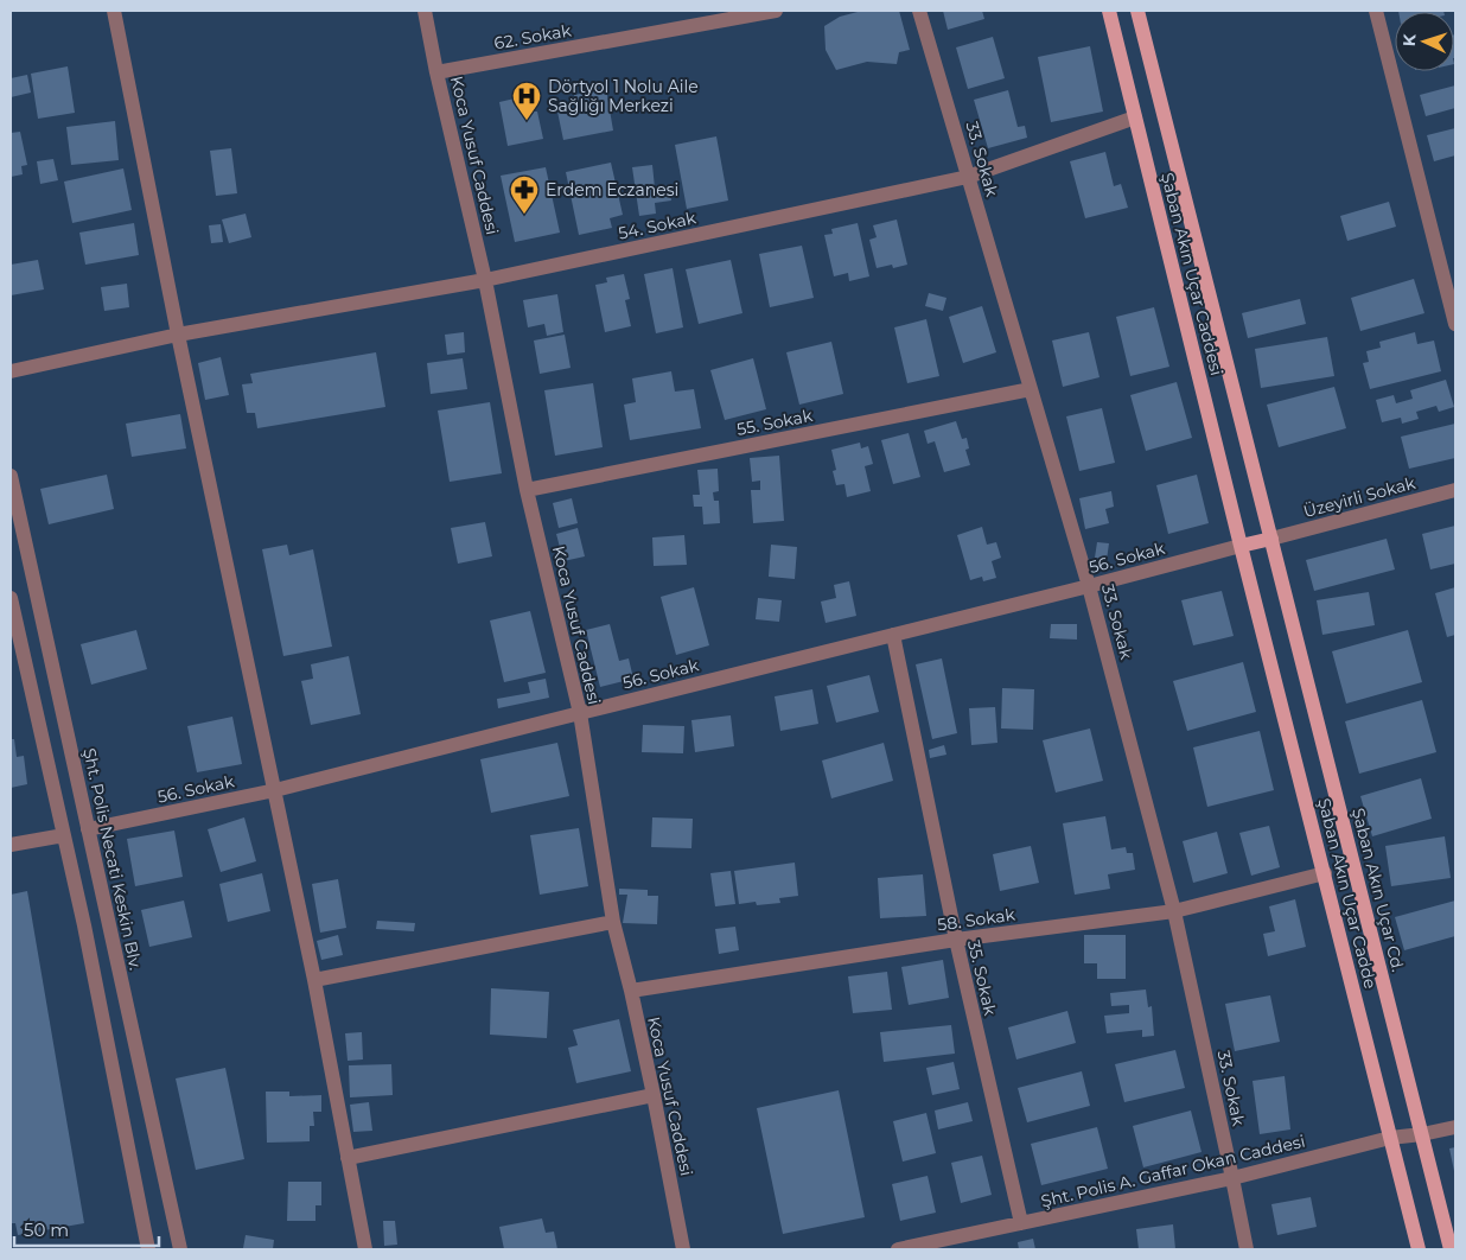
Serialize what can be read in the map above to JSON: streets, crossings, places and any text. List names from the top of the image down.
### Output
{
  "streets": {
    "main road": ["Şaban Akın Uçar Caddesi", "Şaban Akın Uçar Cd.", "Şaban Akın Uçar Cadde"],
    "street": [
      "62. Sokak",
      "Koca Yusuf Caddesi",
      "33. Sokak",
      "54. Sokak",
      "55. Sokak",
      "Üzeyirli Sokak",
      "56. Sokak",
      "Şht. Polis Necati Keskin Blv.",
      "58. Sokak",
      "35. Sokak",
      "Şht. Polis A. Gaffar Okan Caddesi"
    ]
  },
  "crossings": [
    ["62. Sokak", "Koca Yusuf Caddesi"],
    ["Koca Yusuf Caddesi", "54. Sokak"],
    ["Koca Yusuf Caddesi", "55. Sokak"],
    ["Koca Yusuf Caddesi", "56. Sokak"],
    ["Koca Yusuf Caddesi", "58. Sokak"],
    ["33. Sokak", "54. Sokak"],
    ["33. Sokak", "55. Sokak"],
    ["33. Sokak", "56. Sokak"],
    ["33. Sokak", "58. Sokak"],
    ["33. Sokak", "Şht. Polis A. Gaffar Okan Caddesi"],
    ["54. Sokak", "Şaban Akın Uçar Caddesi"],
    ["Şaban Akın Uçar Caddesi", "Üzeyirli Sokak"],
    ["Şaban Akın Uçar Caddesi", "56. Sokak"],
    ["Şaban Akın Uçar Caddesi", "Şaban Akın Uçar Cd."],
    ["Şaban Akın Uçar Caddesi", "Şaban Akın Uçar Cadde"],
    ["Üzeyirli Sokak", "Şaban Akın Uçar Cd."],
    ["56. Sokak", "Şht. Polis Necati Keskin Blv."],
    ["56. Sokak", "Şaban Akın Uçar Cadde"],
    ["56. Sokak", "35. Sokak"],
    ["Şaban Akın Uçar Cd.", "Şht. Polis A. Gaffar Okan Caddesi"],
    ["Şaban Akın Uçar Cadde", "58. Sokak"],
    ["Şaban Akın Uçar Cadde", "Şht. Polis A. Gaffar Okan Caddesi"],
    ["58. Sokak", "35. Sokak"],
    ["35. Sokak", "Şht. Polis A. Gaffar Okan Caddesi"]
  ],
  "places": {
    "hospital": ["Dörtyol 1 Nolu Aile Sağlığı Merkezi"],
    "pharmacy": ["Erdem Eczanesi"]
  },
  "scale_bar": "50 m",
  "north": "left"
}
